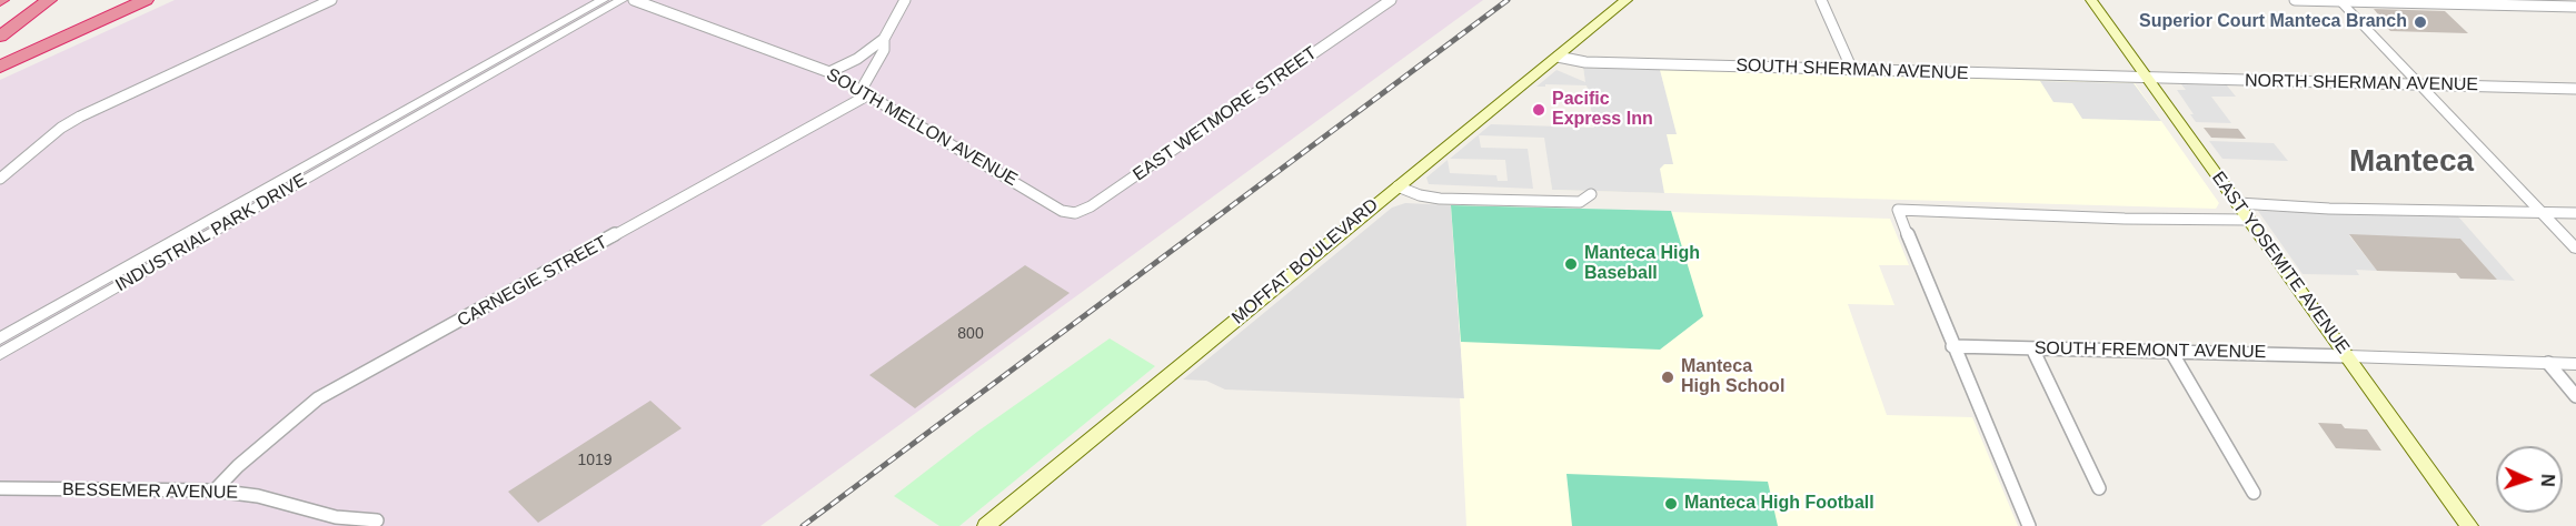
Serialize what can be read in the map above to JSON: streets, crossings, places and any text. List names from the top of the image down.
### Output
{
  "streets": {
    "main road": ["MOFFAT BOULEVARD", "EAST YOSEMITE AVENUE"],
    "street": [
      "SOUTH SHERMAN AVENUE",
      "NORTH SHERMAN AVENUE",
      "EAST WETMORE STREET",
      "SOUTH MELLON AVENUE",
      "INDUSTRIAL PARK DRIVE",
      "CARNEGIE STREET",
      "SOUTH FREMONT AVENUE",
      "BESSEMER AVENUE"
    ]
  },
  "crossings": [
    ["SOUTH SHERMAN AVENUE", "NORTH SHERMAN AVENUE"],
    ["SOUTH SHERMAN AVENUE", "MOFFAT BOULEVARD"],
    ["SOUTH SHERMAN AVENUE", "EAST YOSEMITE AVENUE"],
    ["NORTH SHERMAN AVENUE", "EAST YOSEMITE AVENUE"],
    ["EAST WETMORE STREET", "SOUTH MELLON AVENUE"],
    ["SOUTH MELLON AVENUE", "CARNEGIE STREET"],
    ["EAST YOSEMITE AVENUE", "SOUTH FREMONT AVENUE"],
    ["CARNEGIE STREET", "BESSEMER AVENUE"]
  ],
  "districts": ["Manteca"],
  "places": [
    "Superior Court Manteca Branch",
    "Pacific Express Inn",
    "Manteca High Baseball",
    "Manteca High School",
    "Manteca High Football"
  ],
  "house_numbers": ["800", "1019"],
  "north": "right"
}
